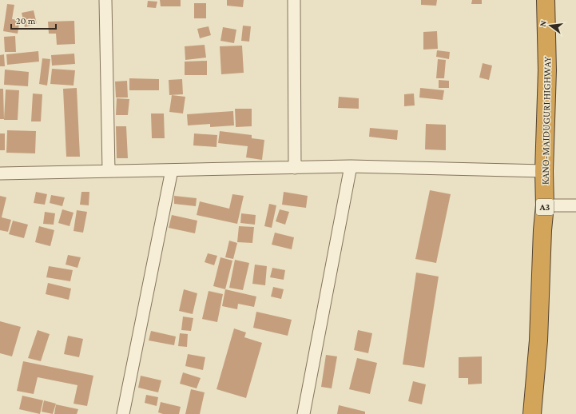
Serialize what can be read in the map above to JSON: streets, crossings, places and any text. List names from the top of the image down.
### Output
{
  "streets": {
    "highway": ["KANO-MAIDUGURI HIGHWAY", "A3"]
  },
  "scale_bar": "20 m",
  "north": "left"
}
